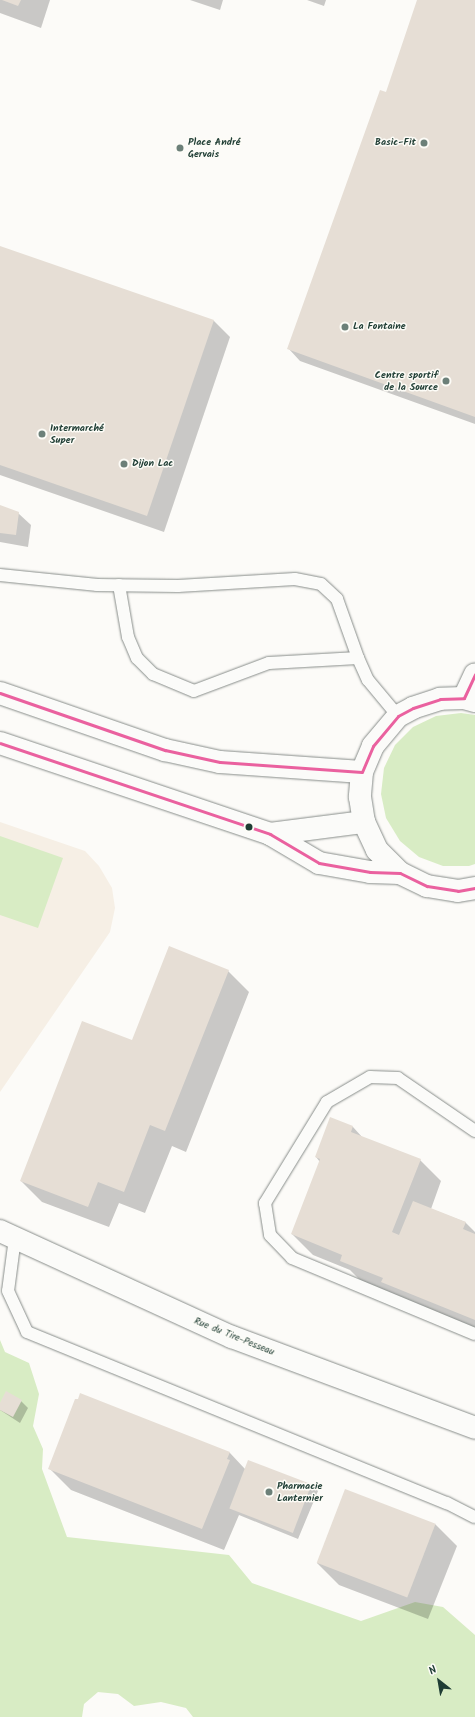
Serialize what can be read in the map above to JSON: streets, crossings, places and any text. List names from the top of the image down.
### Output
{
  "streets": {
    "street": ["Rue du Tire-Pesseau"]
  },
  "places": [
    "Basic-Fit",
    "Place André Gervais",
    "La Fontaine",
    "Centre sportif de la Source",
    "Intermarché Super",
    "Dijon Lac",
    "Pharmacie Lanternier"
  ],
  "north": "top left"
}
